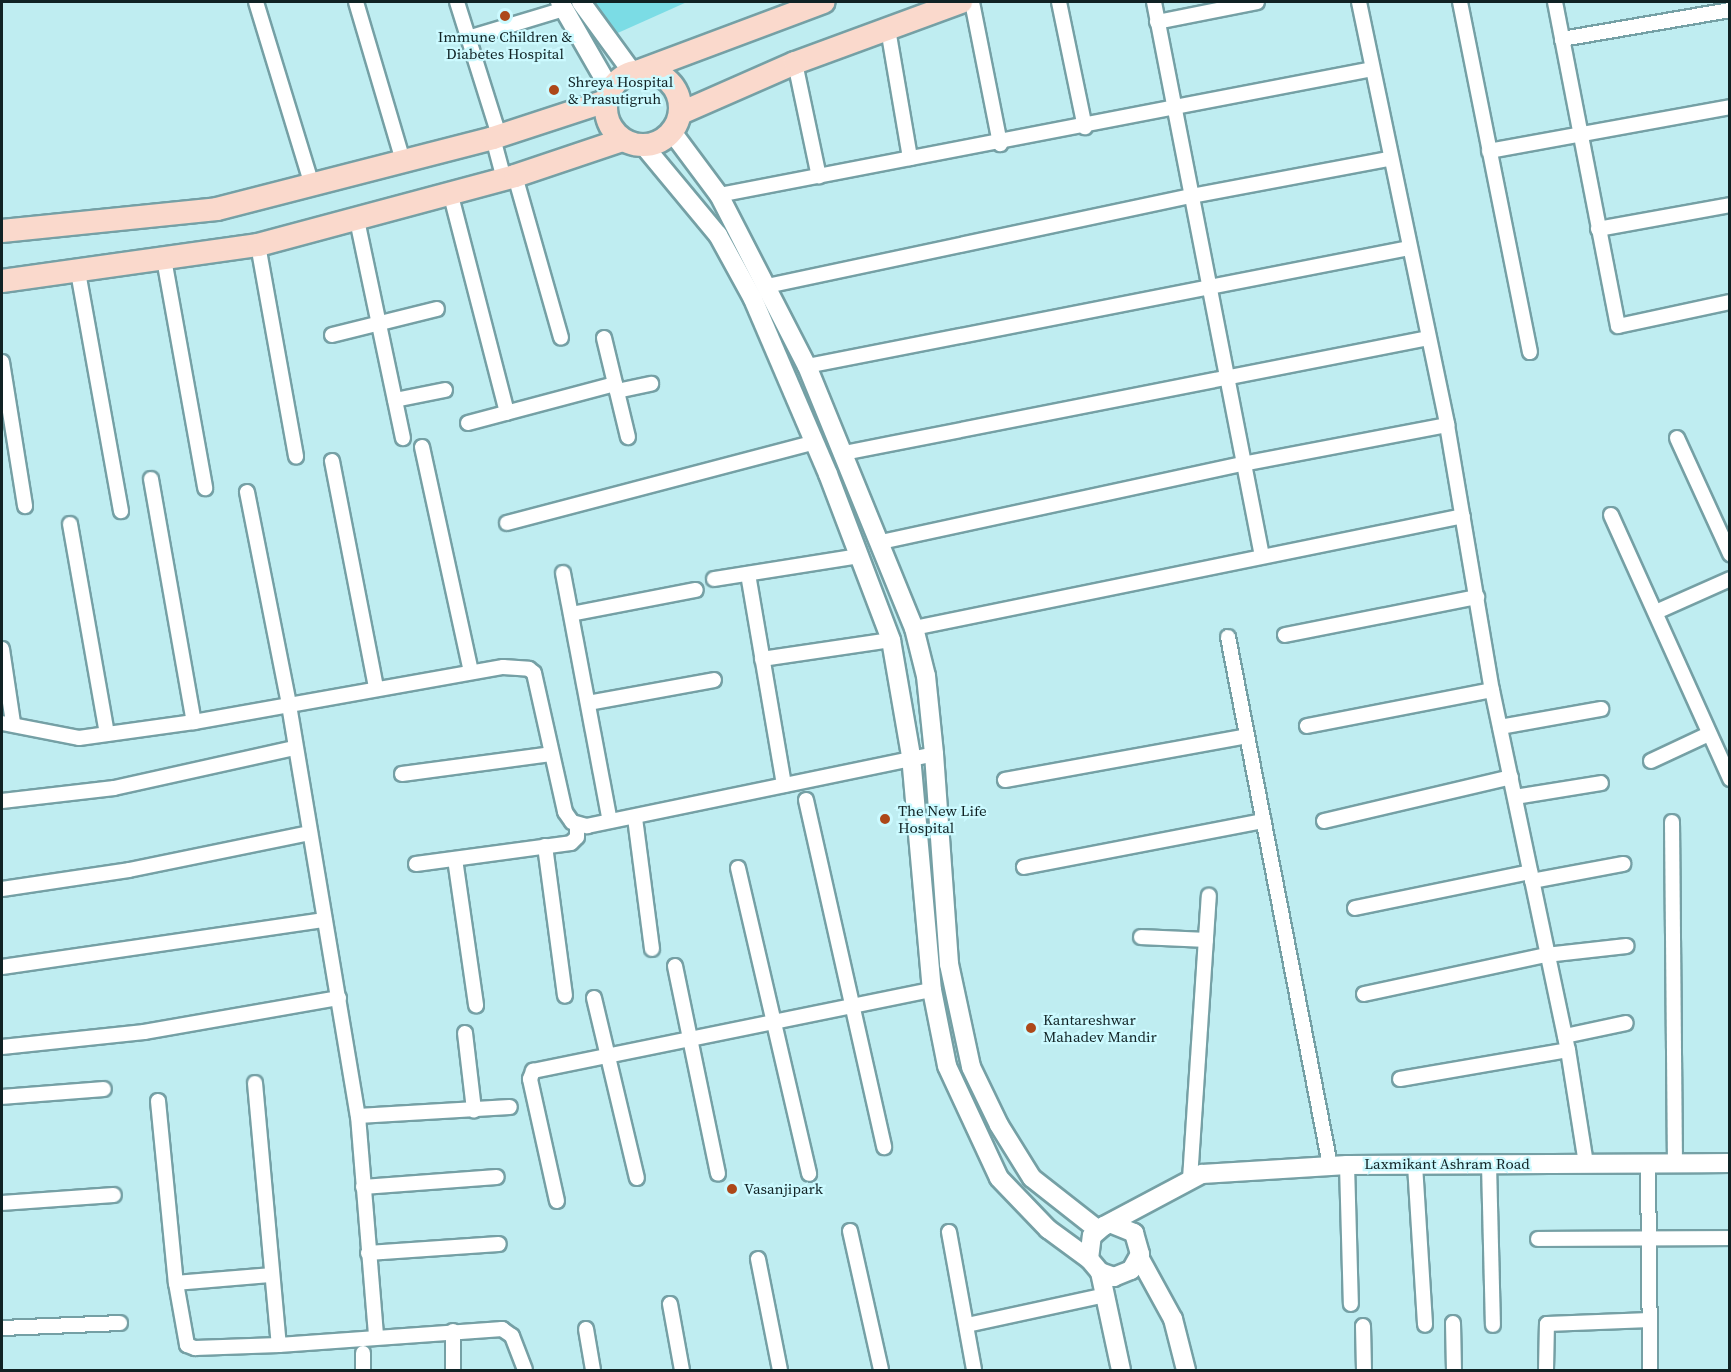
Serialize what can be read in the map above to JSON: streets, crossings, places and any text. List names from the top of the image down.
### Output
{
  "streets": {
    "street": ["Laxmikant Ashram Road"]
  },
  "places": [
    "Immune Children & Diabetes Hospital",
    "Shreya Hospital & Prasutigruh",
    "The New Life Hospital",
    "Kantareshwar Mahadev Mandir",
    "Vasanjipark"
  ]
}
